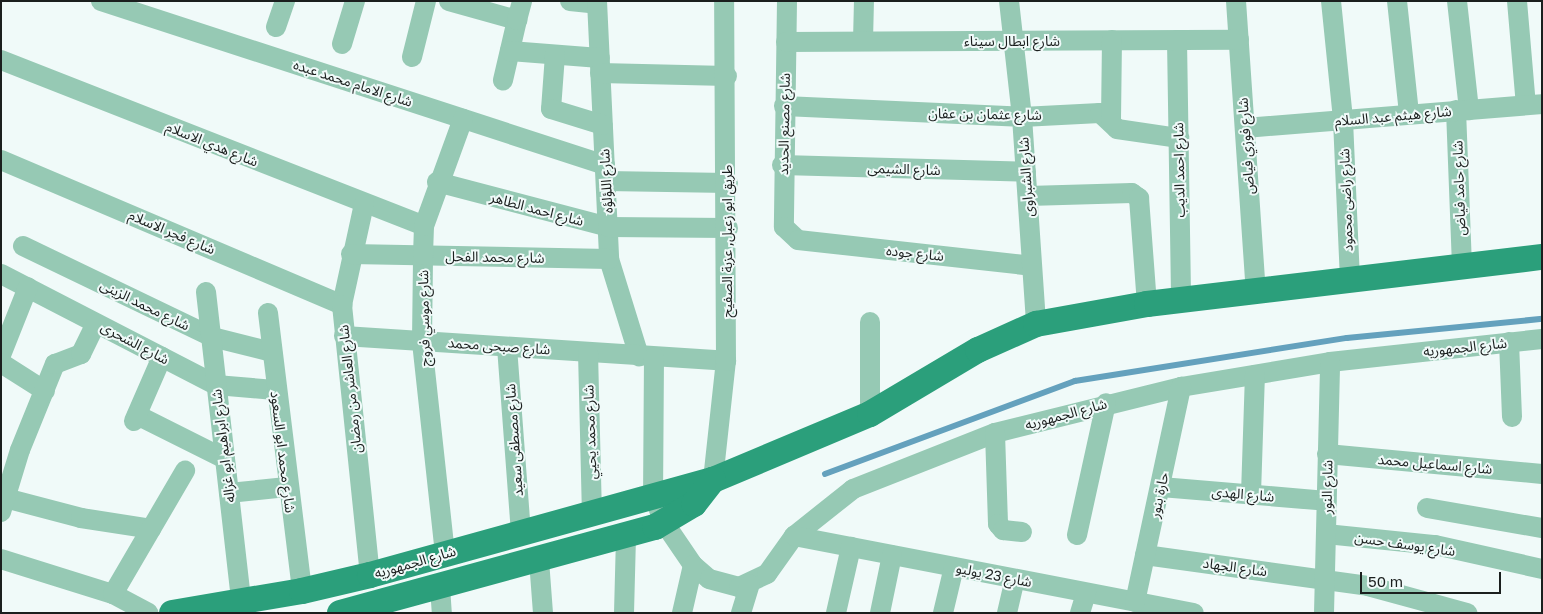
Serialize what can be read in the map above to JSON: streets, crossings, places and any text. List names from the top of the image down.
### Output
{
  "streets": {
    "main road": ["شارع الجمهوريه"],
    "street": [
      "شارع ابطال سيناء",
      "شارع الامام محمد عبده",
      "شارع عثمان بن عفان",
      "شارع هيثم عبد السلام",
      "شارع مصنع الحديد",
      "شارع هدي الاسلام",
      "شارع فوزي فياض",
      "شارع الشيمى",
      "شارع احمد الديب",
      "شارع الشبراوى",
      "شارع اللؤلؤه",
      "شارع حامد فياض",
      "شارع راضى محمود",
      "شارع احمد الطاهر",
      "شارع فجر الاسلام",
      "طريق ابو زعبل, عزبة الصفيح",
      "شارع جوده",
      "شارع محمد الفحل",
      "شارع محمد الزينى",
      "شارع موسي فروج",
      "شارع الشحرى",
      "شارع صبحى محمد",
      "شارع العاشر من رمضان",
      "شارع محمد يحيي",
      "شارع مصطفى سعيد",
      "شارع ابراهيم ابو غزاله",
      "شارع محمد ابو السعود",
      "شارع اسماعيل محمد",
      "شارع النور",
      "شارع الهدى",
      "حارة بنور",
      "شارع يوسف حسن",
      "شارع الجهاد",
      "شارع 23 يوليو"
    ]
  },
  "crossings": [
    ["شارع ابطال سيناء", "شارع مصنع الحديد"],
    ["شارع ابطال سيناء", "شارع فوزي فياض"],
    ["شارع ابطال سيناء", "شارع احمد الديب"],
    ["شارع ابطال سيناء", "شارع الشبراوى"],
    ["شارع الامام محمد عبده", "شارع اللؤلؤه"],
    ["شارع الامام محمد عبده", "طريق ابو زعبل, عزبة الصفيح"],
    ["شارع الامام محمد عبده", "شارع موسي فروج"],
    ["شارع عثمان بن عفان", "شارع مصنع الحديد"],
    ["شارع عثمان بن عفان", "شارع احمد الديب"],
    ["شارع عثمان بن عفان", "شارع الشبراوى"],
    ["شارع هيثم عبد السلام", "شارع فوزي فياض"],
    ["شارع هيثم عبد السلام", "شارع حامد فياض"],
    ["شارع هيثم عبد السلام", "شارع راضى محمود"],
    ["شارع مصنع الحديد", "شارع الشيمى"],
    ["شارع مصنع الحديد", "شارع جوده"],
    ["شارع هدي الاسلام", "شارع موسي فروج"],
    ["شارع هدي الاسلام", "شارع العاشر من رمضان"],
    ["شارع فوزي فياض", "شارع الجمهوريه"],
    ["شارع الشيمى", "شارع الشبراوى"],
    ["شارع احمد الديب", "شارع الجمهوريه"],
    ["شارع الشبراوى", "شارع جوده"],
    ["شارع الشبراوى", "شارع الجمهوريه"],
    ["شارع اللؤلؤه", "شارع احمد الطاهر"],
    ["شارع اللؤلؤه", "شارع محمد الفحل"],
    ["شارع اللؤلؤه", "شارع صبحى محمد"],
    ["شارع حامد فياض", "شارع الجمهوريه"],
    ["شارع راضى محمود", "شارع الجمهوريه"],
    ["شارع احمد الطاهر", "طريق ابو زعبل, عزبة الصفيح"],
    ["شارع احمد الطاهر", "شارع موسي فروج"],
    ["شارع فجر الاسلام", "شارع العاشر من رمضان"],
    ["طريق ابو زعبل, عزبة الصفيح", "شارع صبحى محمد"],
    ["طريق ابو زعبل, عزبة الصفيح", "شارع الجمهوريه"],
    ["شارع محمد الفحل", "شارع موسي فروج"],
    ["شارع محمد الفحل", "شارع العاشر من رمضان"],
    ["شارع محمد الزينى", "شارع ابراهيم ابو غزاله"],
    ["شارع محمد الزينى", "شارع محمد ابو السعود"],
    ["شارع موسي فروج", "شارع صبحى محمد"],
    ["شارع موسي فروج", "شارع الجمهوريه"],
    ["شارع الشحرى", "شارع ابراهيم ابو غزاله"],
    ["شارع الشحرى", "شارع محمد ابو السعود"],
    ["شارع صبحى محمد", "شارع العاشر من رمضان"],
    ["شارع صبحى محمد", "شارع محمد يحيي"],
    ["شارع صبحى محمد", "شارع مصطفى سعيد"],
    ["شارع الجمهوريه", "شارع العاشر من رمضان"],
    ["شارع الجمهوريه", "شارع محمد يحيي"],
    ["شارع الجمهوريه", "شارع مصطفى سعيد"],
    ["شارع الجمهوريه", "شارع ابراهيم ابو غزاله"],
    ["شارع الجمهوريه", "شارع محمد ابو السعود"],
    ["شارع الجمهوريه", "شارع النور"],
    ["شارع الجمهوريه", "حارة بنور"],
    ["شارع الجمهوريه", "شارع 23 يوليو"],
    ["شارع اسماعيل محمد", "شارع النور"],
    ["شارع النور", "شارع الهدى"],
    ["شارع النور", "شارع يوسف حسن"],
    ["شارع النور", "شارع الجهاد"],
    ["شارع الهدى", "حارة بنور"],
    ["حارة بنور", "شارع الجهاد"],
    ["حارة بنور", "شارع 23 يوليو"]
  ],
  "scale_bar": "50 m"
}
